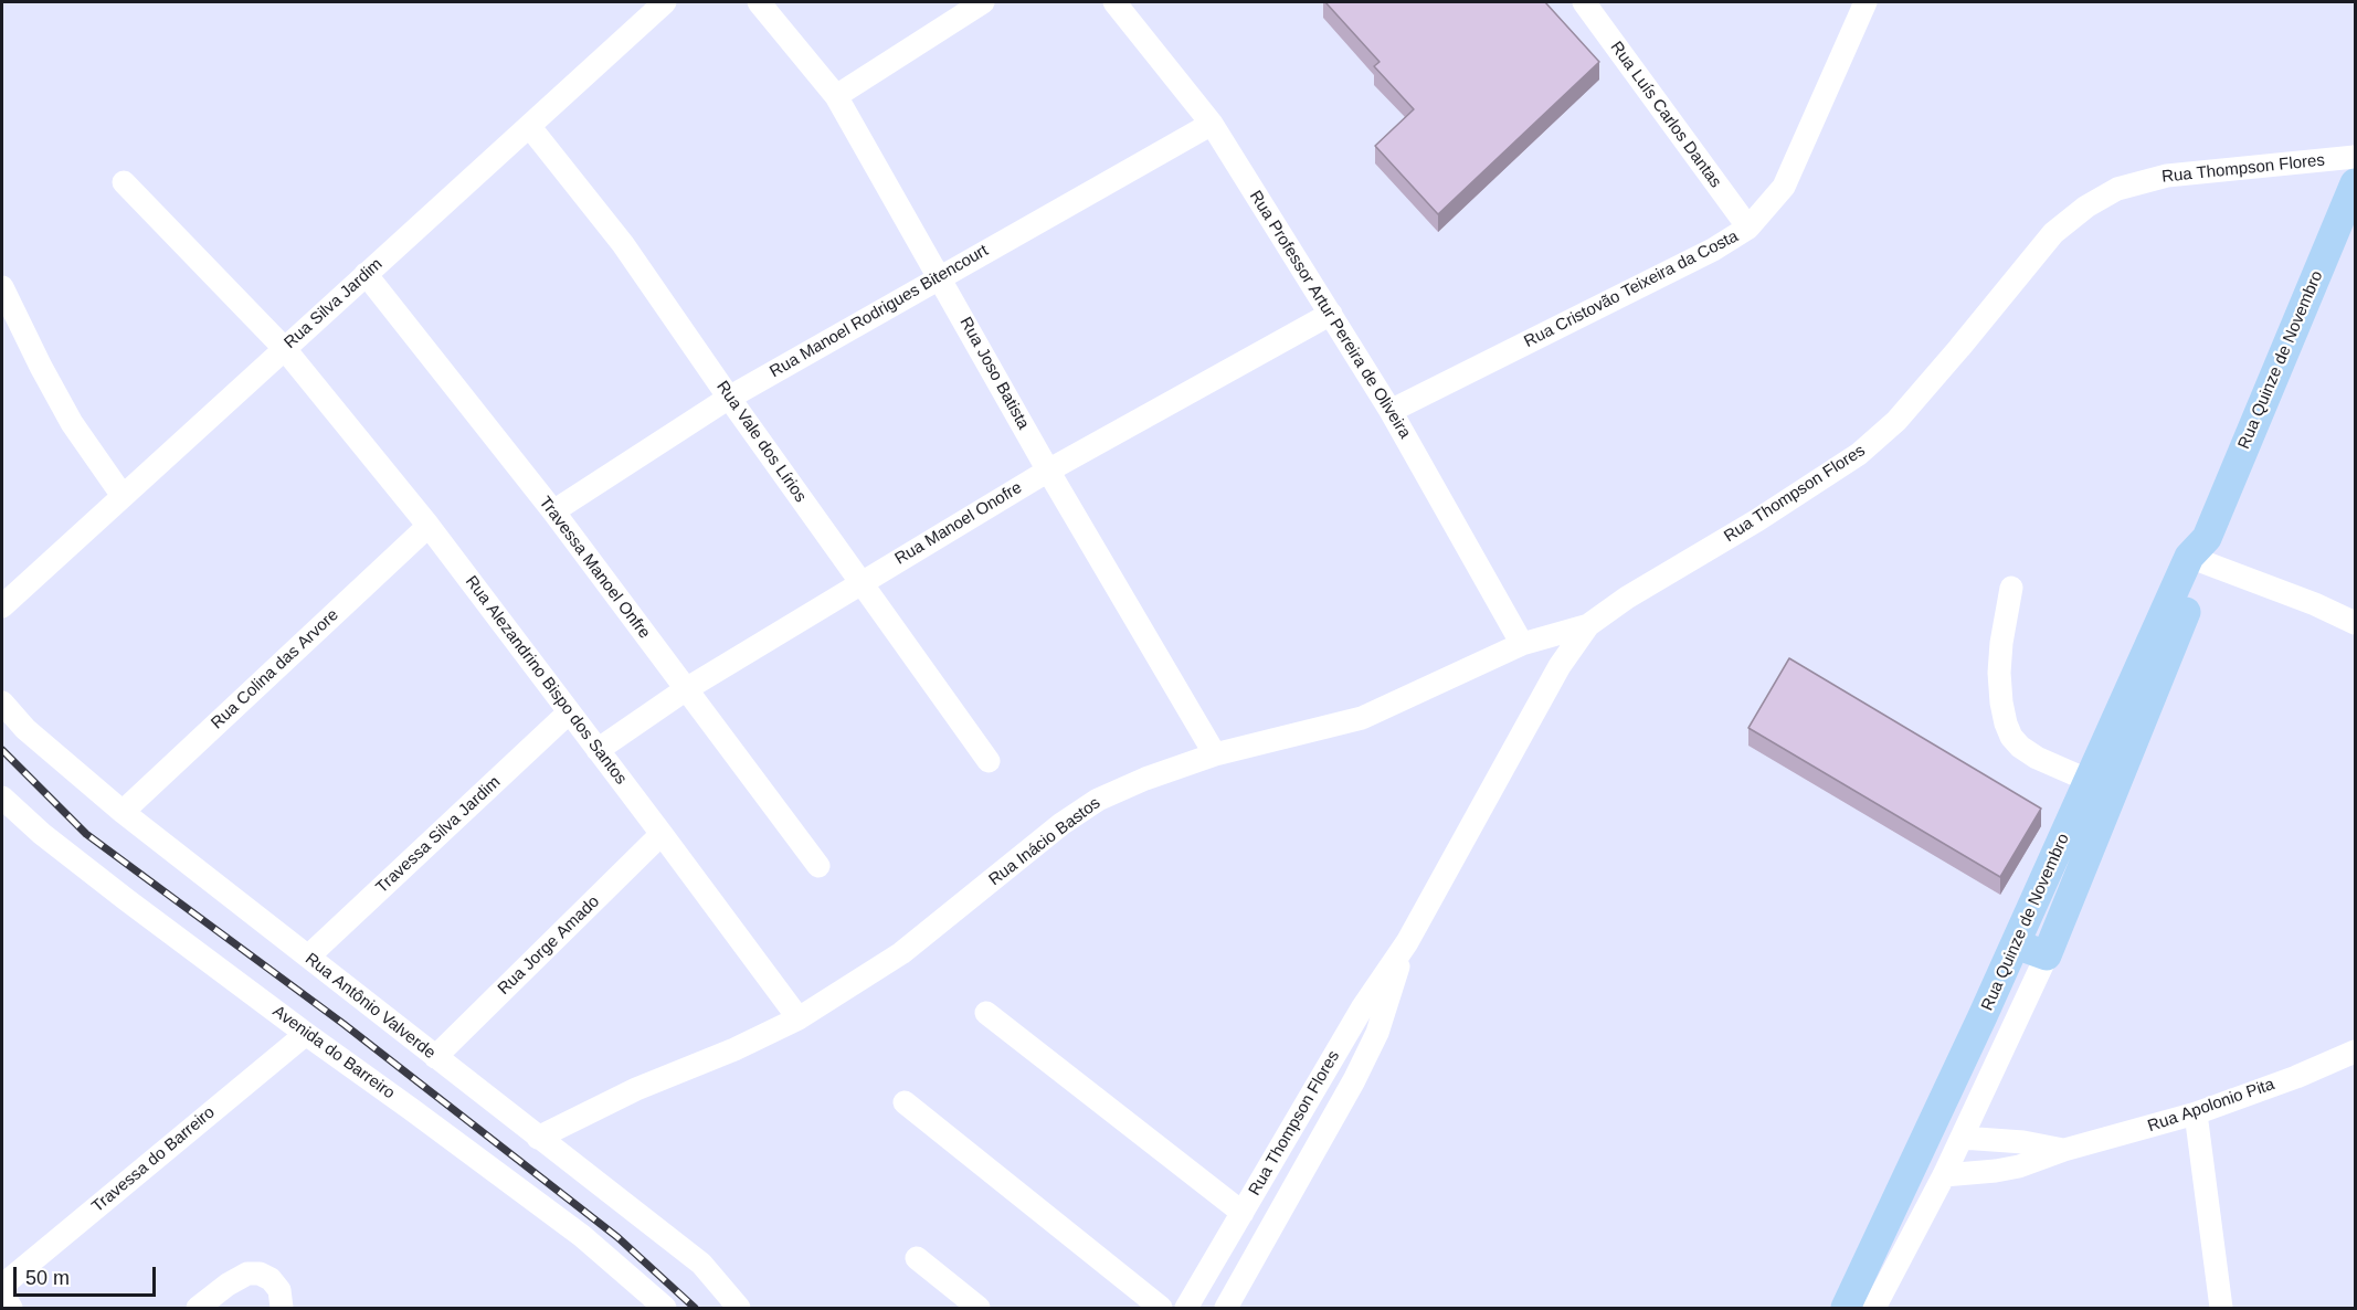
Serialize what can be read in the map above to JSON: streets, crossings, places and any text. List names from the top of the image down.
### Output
{
  "streets": {
    "main road": ["Rua Quinze de Novembro"],
    "street": [
      "Rua Luís Carlos Dantas",
      "Rua Thompson Flores",
      "Rua Cristovão Teixeira da Costa",
      "Rua Silva Jardim",
      "Rua Manoel Rodrigues Bitencourt",
      "Rua Professor Artur Pereira de Oliveira",
      "Rua Joso Batista",
      "Rua Vale dos Lírios",
      "Rua Manoel Onofre",
      "Travessa Manoel Onfre",
      "Rua Colina das Arvore",
      "Rua Alezandrino Bispo dos Santos",
      "Travessa Silva Jardim",
      "Rua Inácio Bastos",
      "Rua Jorge Amado",
      "Rua Antônio Valverde",
      "Avenida do Barreiro",
      "Rua Apolonio Pita",
      "Travessa do Barreiro"
    ]
  },
  "crossings": [
    ["Rua Luís Carlos Dantas", "Rua Cristovão Teixeira da Costa"],
    ["Rua Thompson Flores", "Rua Inácio Bastos"],
    ["Rua Cristovão Teixeira da Costa", "Rua Professor Artur Pereira de Oliveira"],
    ["Rua Silva Jardim", "Rua Vale dos Lírios"],
    ["Rua Silva Jardim", "Travessa Manoel Onfre"],
    ["Rua Silva Jardim", "Rua Alezandrino Bispo dos Santos"],
    ["Rua Manoel Rodrigues Bitencourt", "Rua Professor Artur Pereira de Oliveira"],
    ["Rua Manoel Rodrigues Bitencourt", "Rua Joso Batista"],
    ["Rua Manoel Rodrigues Bitencourt", "Rua Vale dos Lírios"],
    ["Rua Manoel Rodrigues Bitencourt", "Travessa Manoel Onfre"],
    ["Rua Professor Artur Pereira de Oliveira", "Rua Manoel Onofre"],
    ["Rua Professor Artur Pereira de Oliveira", "Rua Inácio Bastos"],
    ["Rua Joso Batista", "Rua Manoel Onofre"],
    ["Rua Joso Batista", "Rua Inácio Bastos"],
    ["Rua Vale dos Lírios", "Rua Manoel Onofre"],
    ["Rua Manoel Onofre", "Travessa Manoel Onfre"],
    ["Rua Manoel Onofre", "Rua Alezandrino Bispo dos Santos"],
    ["Rua Colina das Arvore", "Rua Alezandrino Bispo dos Santos"],
    ["Rua Colina das Arvore", "Rua Antônio Valverde"],
    ["Rua Alezandrino Bispo dos Santos", "Travessa Silva Jardim"],
    ["Rua Alezandrino Bispo dos Santos", "Rua Inácio Bastos"],
    ["Rua Alezandrino Bispo dos Santos", "Rua Jorge Amado"],
    ["Travessa Silva Jardim", "Rua Antônio Valverde"],
    ["Rua Inácio Bastos", "Rua Antônio Valverde"],
    ["Rua Jorge Amado", "Rua Antônio Valverde"],
    ["Avenida do Barreiro", "Travessa do Barreiro"]
  ],
  "scale_bar": "50 m"
}
